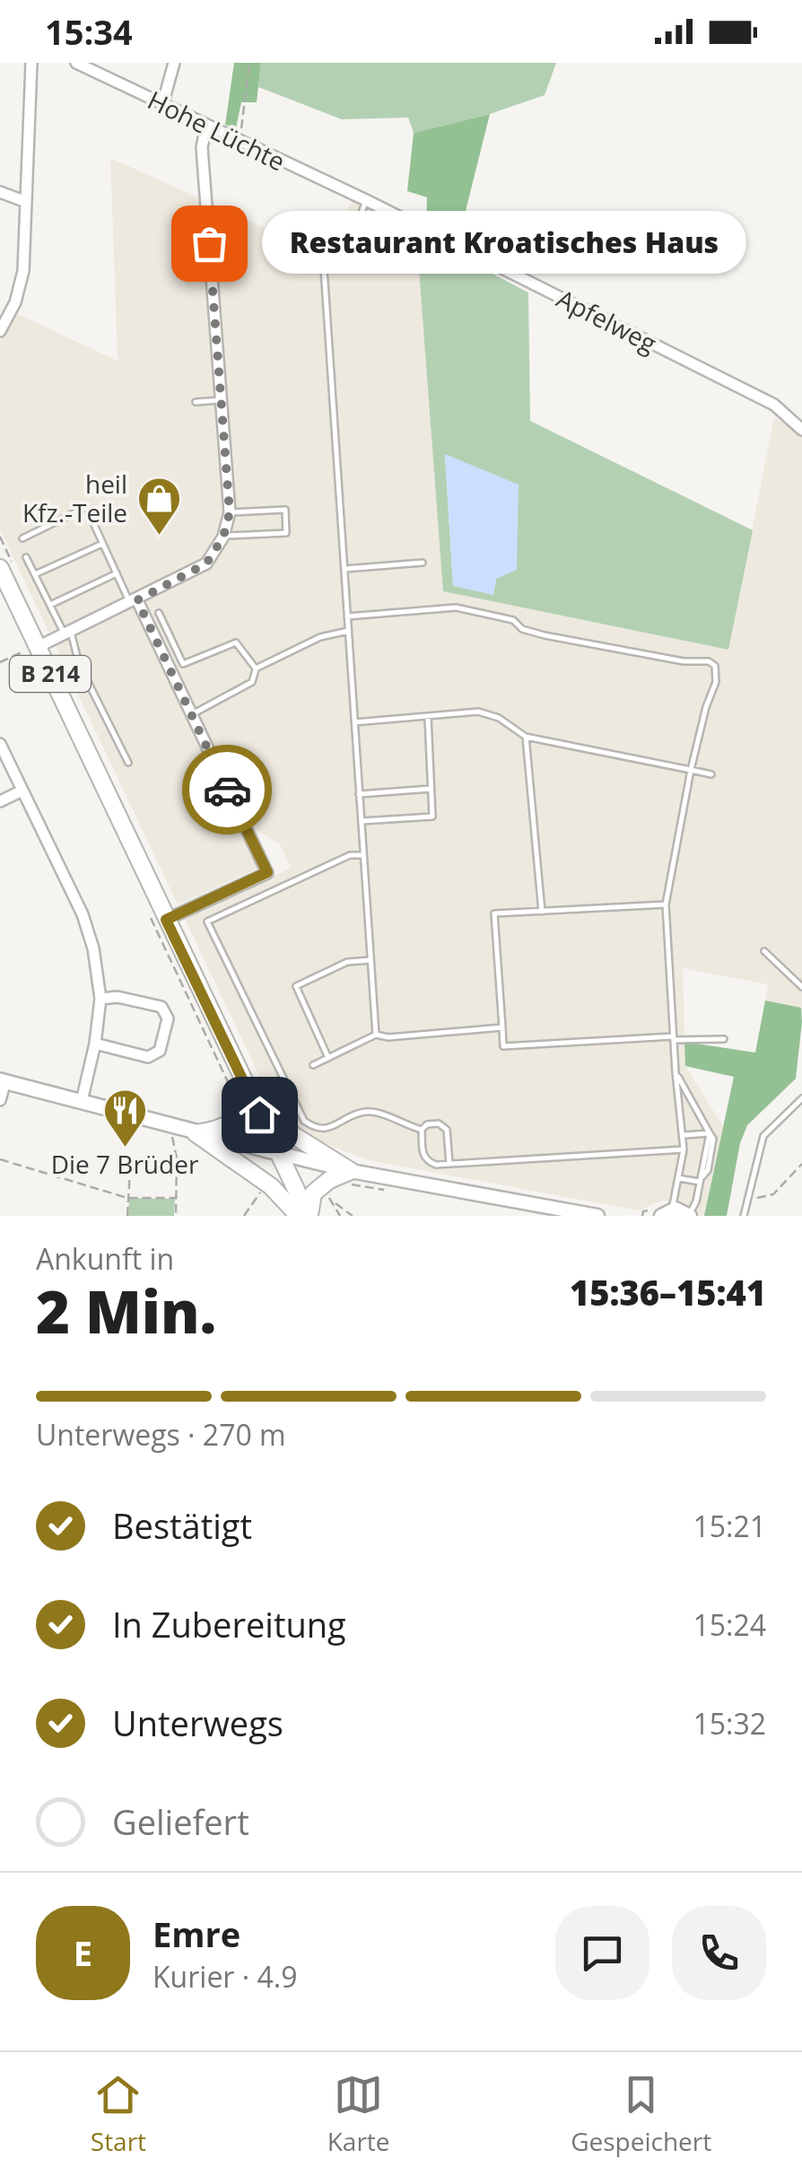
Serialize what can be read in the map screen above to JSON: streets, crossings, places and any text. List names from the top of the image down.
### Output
{
  "streets": {
    "main road": ["B 214"],
    "street": ["Hohe Lüchte", "Apfelweg"]
  },
  "crossings": [
    ["Hohe Lüchte", "Apfelweg"]
  ],
  "places": {
    "other": ["Restaurant Kroatisches Haus"],
    "shop": ["heil Kfz.-Teile"],
    "restaurant": ["Die 7 Brüder"]
  },
  "page": {
    "status": "15:34",
    "bubble": "Restaurant Kroatisches Haus",
    "heading": ["2 Min.", "Ankunft in", "15:36–15:41"],
    "panel": ["Emre", "Kurier · 4.9"],
    "bar": "Unterwegs · 270 m",
    "list": [
      ["Bestätigt", "15:21"],
      ["In Zubereitung", "15:24"],
      ["Unterwegs", "15:32"],
      "Geliefert"
    ],
    "round": "E",
    "tabs": ["Start", "Karte", "Gespeichert"]
  }
}
